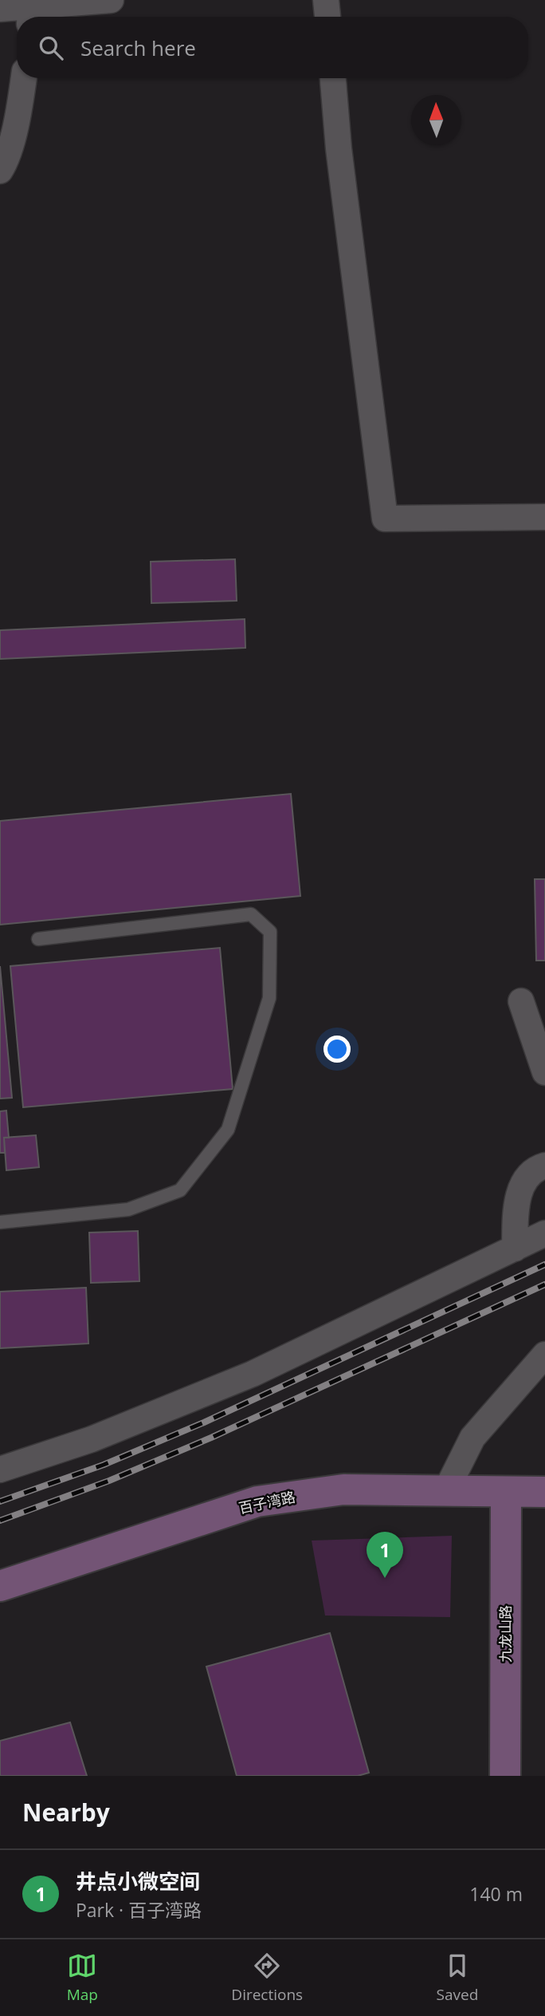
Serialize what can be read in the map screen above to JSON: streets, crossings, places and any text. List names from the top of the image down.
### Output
{
  "streets": {
    "street": ["百子湾路", "九龙山路"]
  },
  "crossings": [
    ["百子湾路", "九龙山路"]
  ],
  "north": "top",
  "page": {
    "search": "Search here",
    "pins": "1",
    "heading": "Nearby",
    "list": [
      {
        "mark": "1",
        "name": "井点小微空间",
        "note": "Park · 百子湾路",
        "value": "140 m"
      }
    ],
    "nav": ["Map", "Directions", "Saved"]
  }
}
